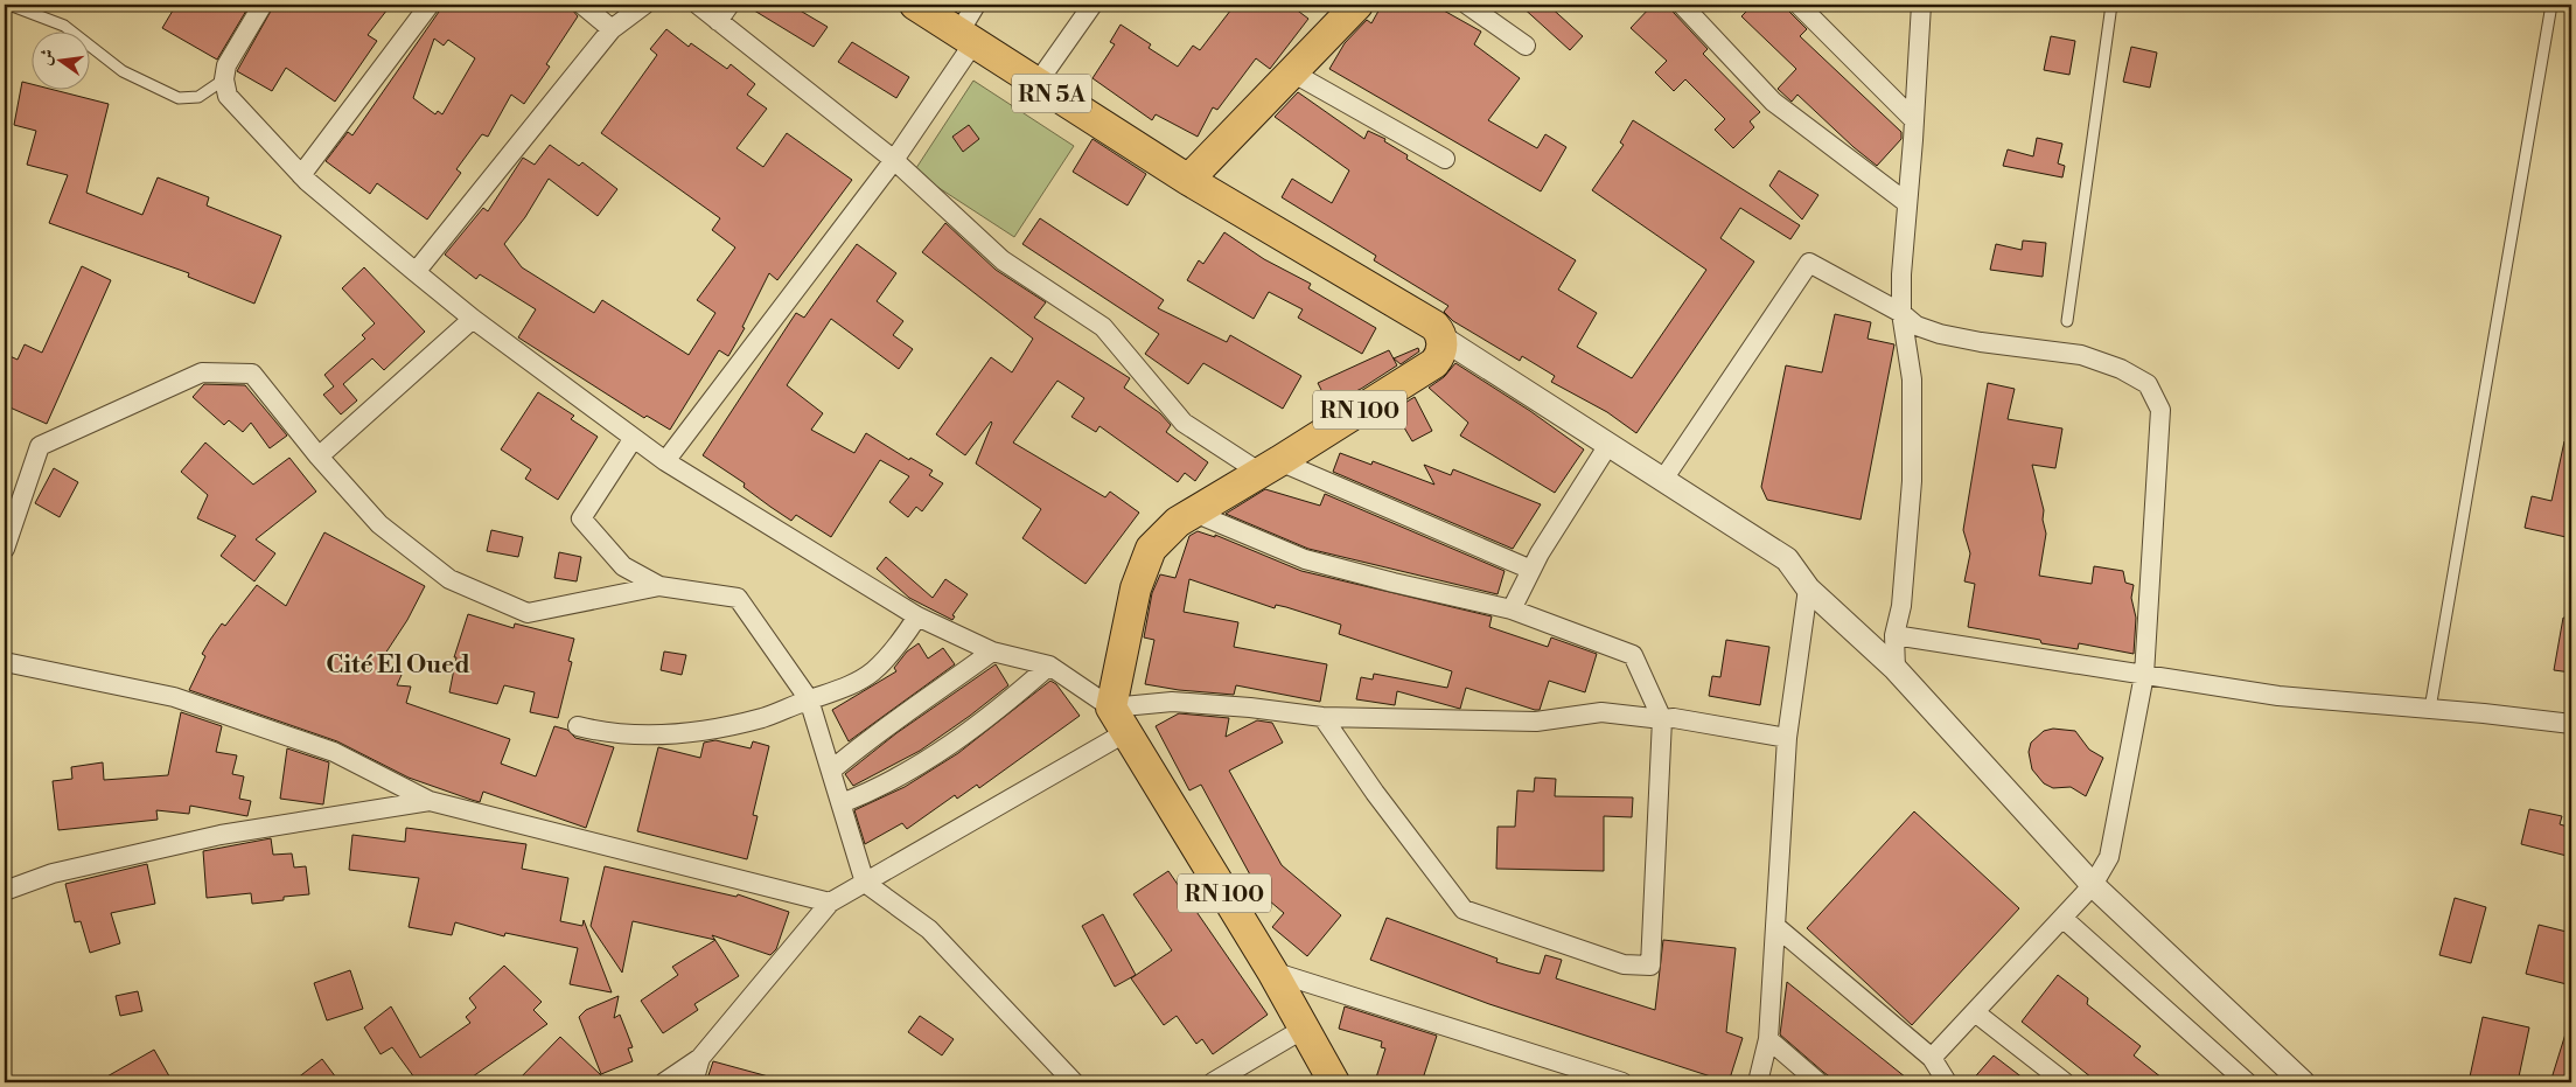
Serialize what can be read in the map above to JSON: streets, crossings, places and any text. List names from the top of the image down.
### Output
{
  "streets": {
    "main road": ["RN 5A", "RN 100"]
  },
  "districts": ["Cité El Oued"],
  "north": "left"
}
